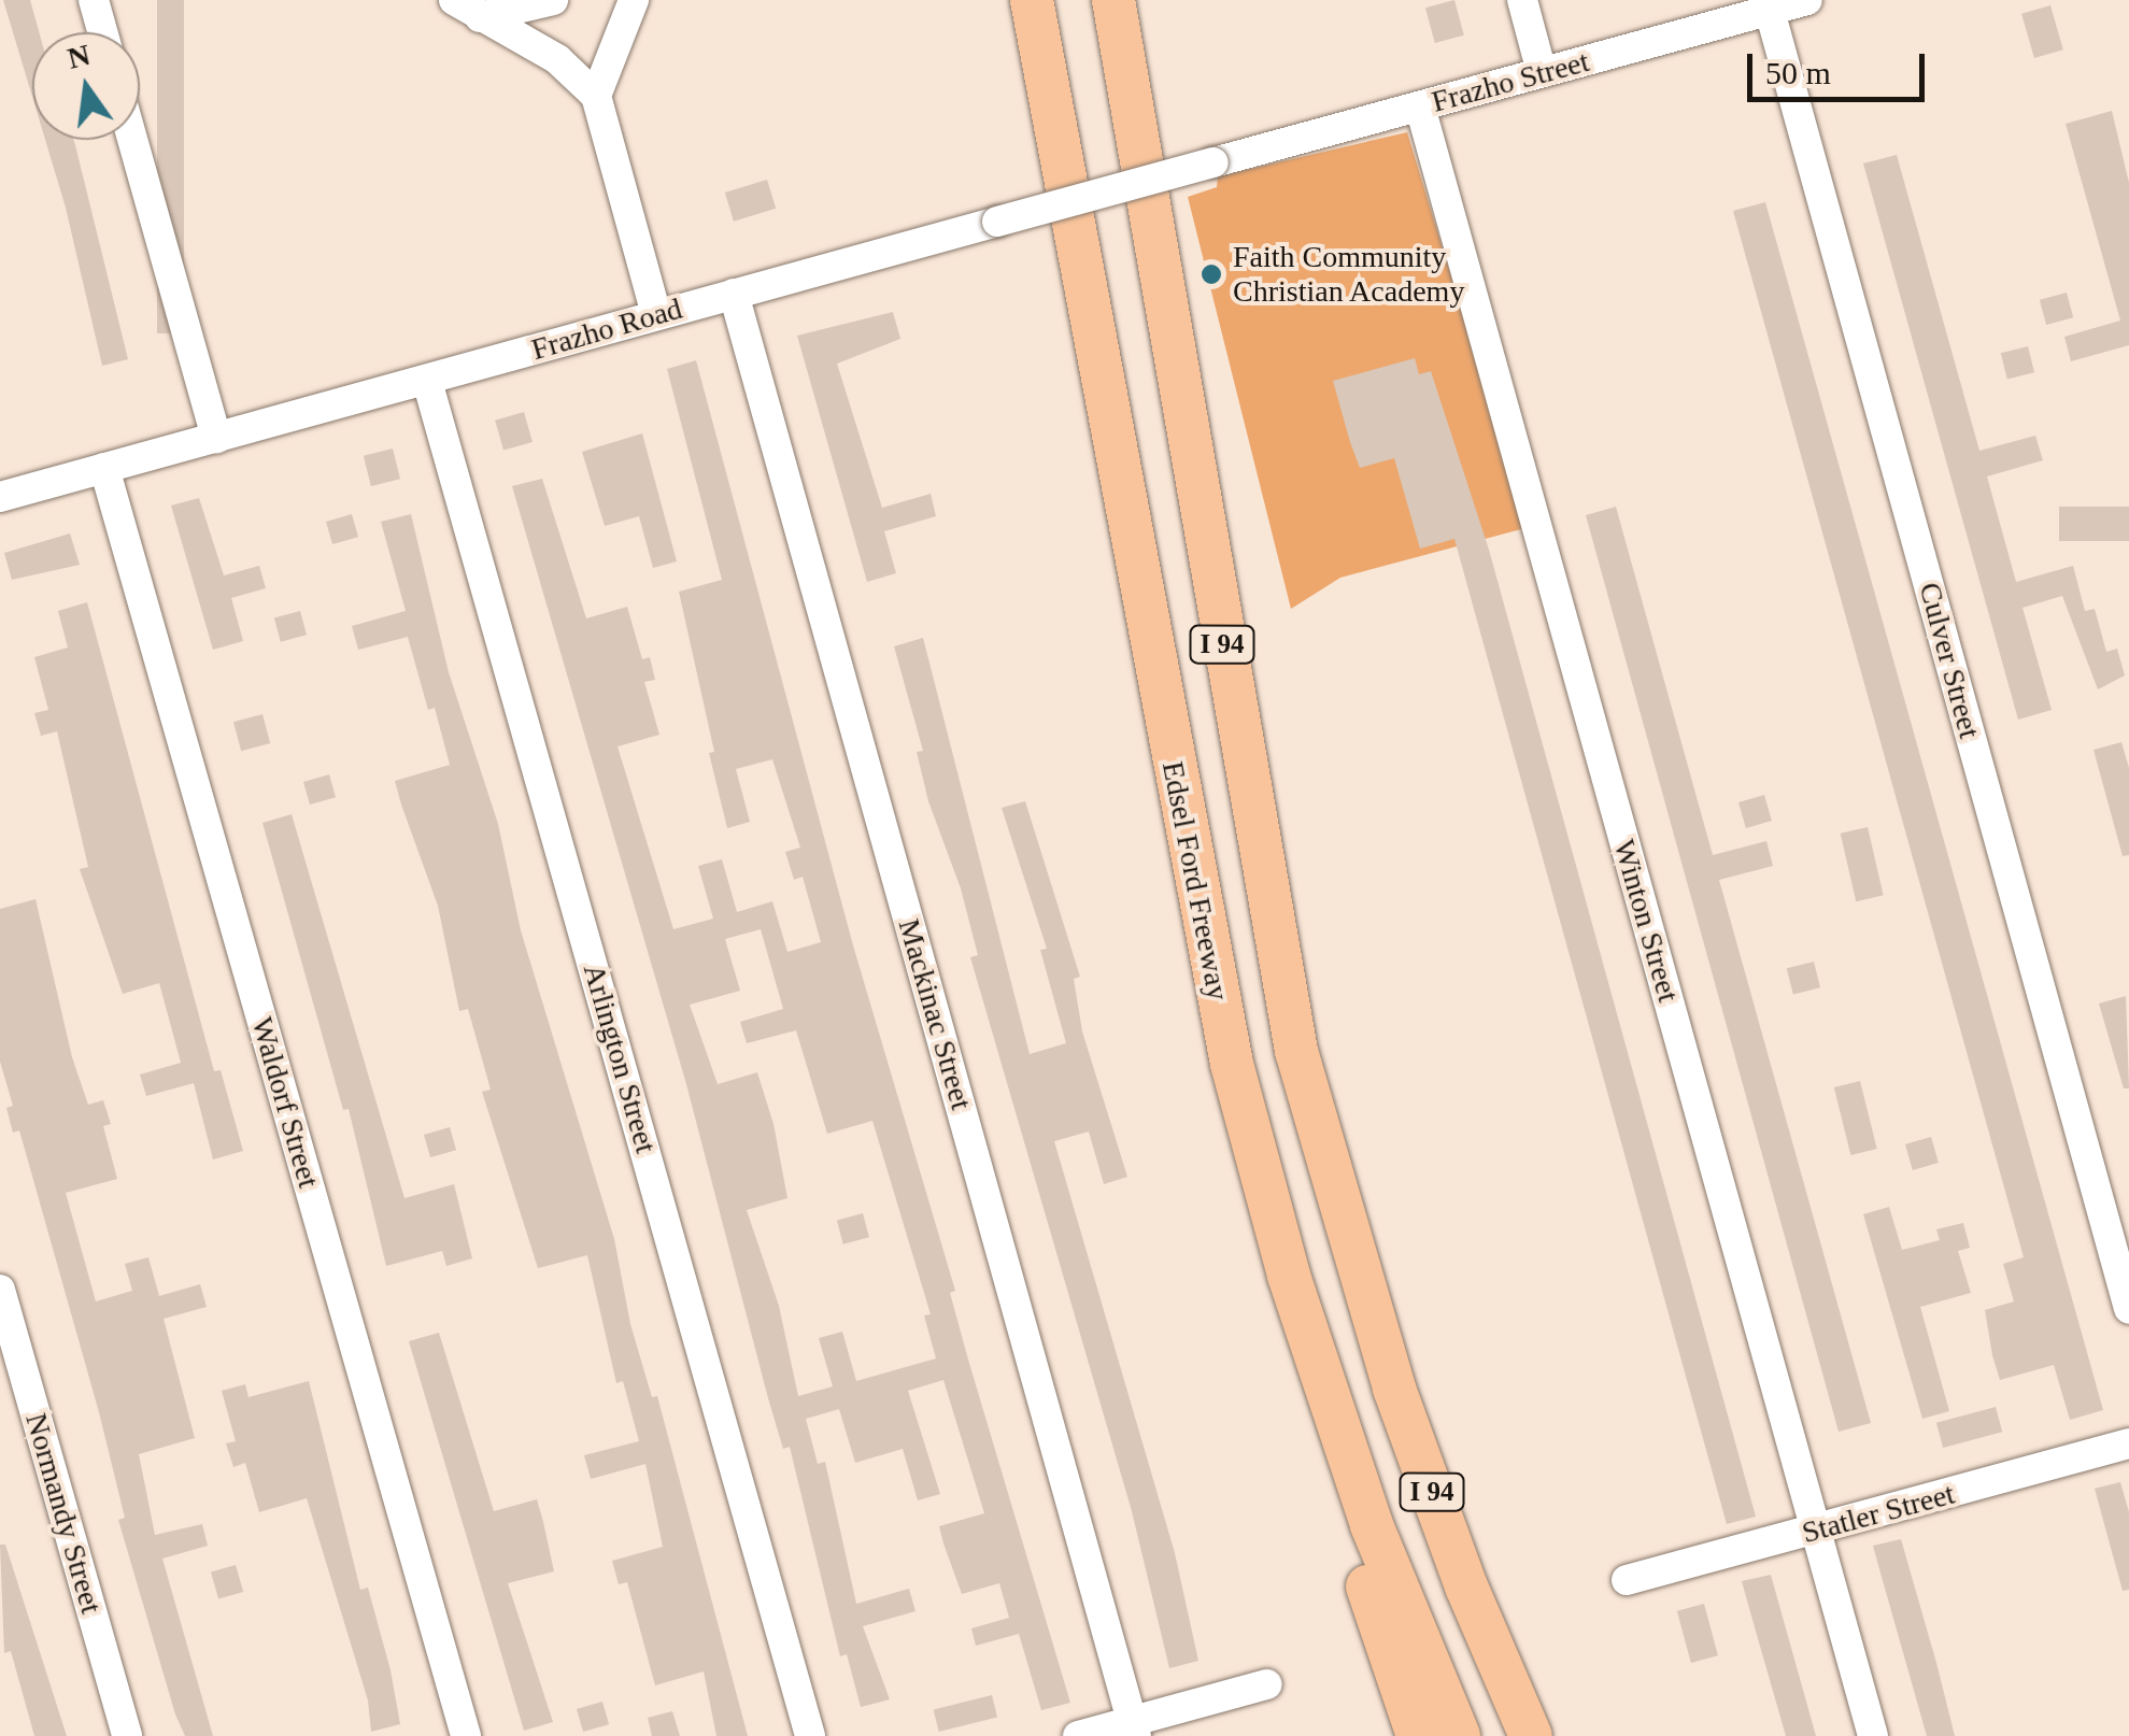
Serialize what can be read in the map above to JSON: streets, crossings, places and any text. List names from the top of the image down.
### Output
{
  "streets": {
    "highway": ["I 94", "Edsel Ford Freeway"],
    "street": [
      "Frazho Street",
      "Frazho Road",
      "Culver Street",
      "Winton Street",
      "Mackinac Street",
      "Arlington Street",
      "Waldorf Street",
      "Normandy Street",
      "Statler Street"
    ]
  },
  "crossings": [
    ["Frazho Street", "Frazho Road"],
    ["Frazho Street", "Culver Street"],
    ["Frazho Street", "Winton Street"],
    ["Frazho Road", "Mackinac Street"],
    ["Frazho Road", "Arlington Street"],
    ["Frazho Road", "Waldorf Street"],
    ["Winton Street", "Statler Street"]
  ],
  "places": ["Faith Community Christian Academy"],
  "scale_bar": "50 m",
  "north": "top"
}
